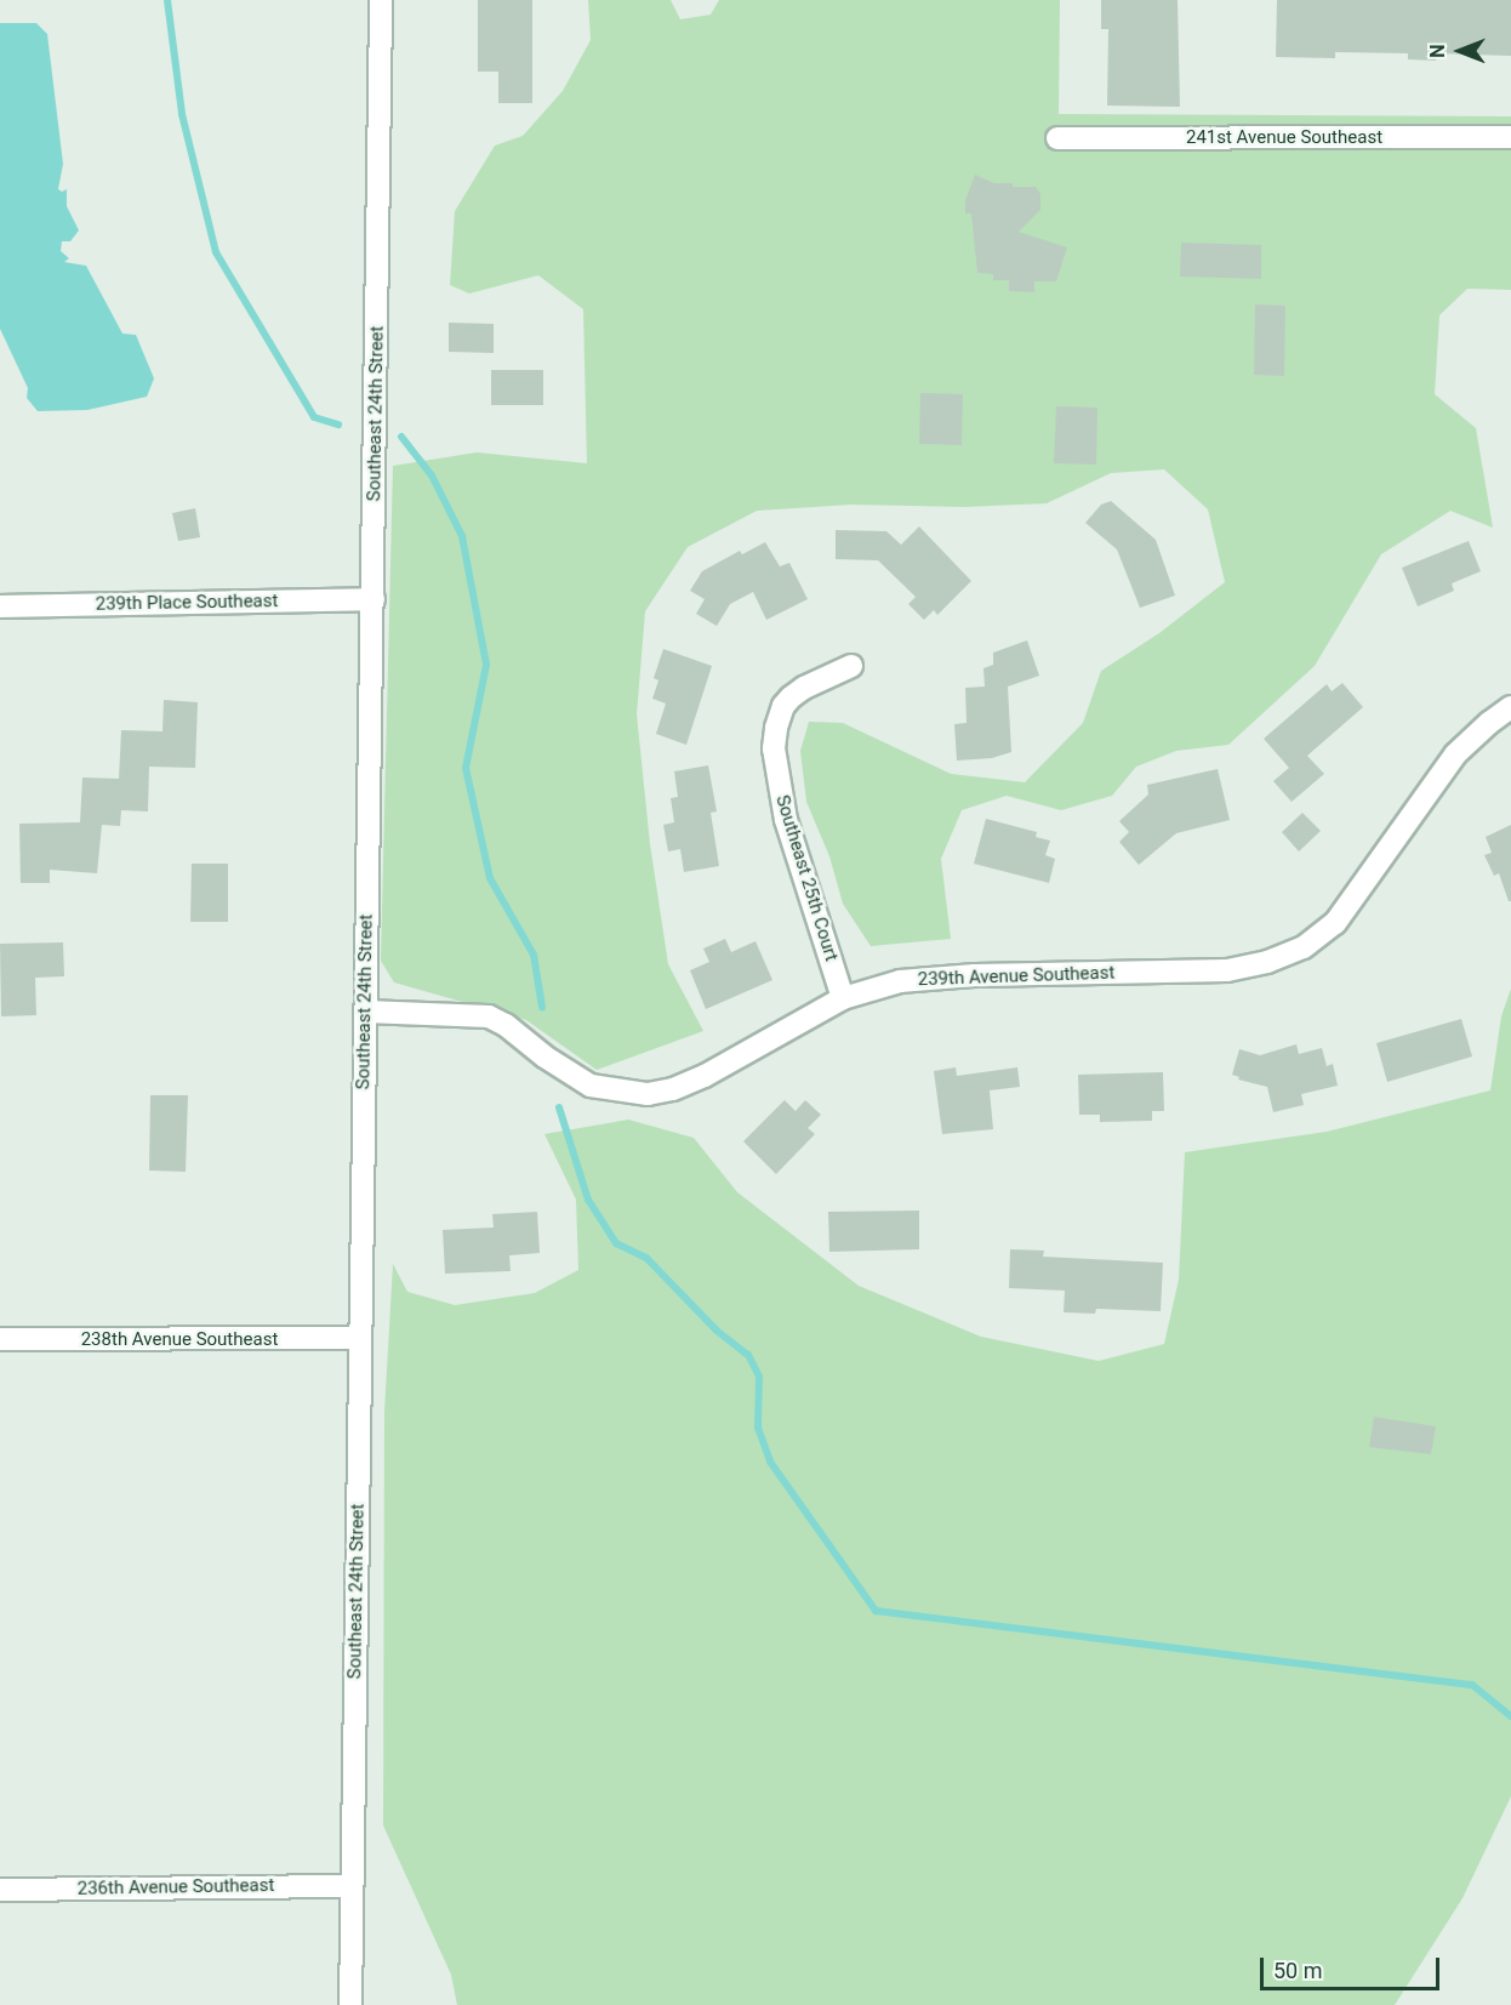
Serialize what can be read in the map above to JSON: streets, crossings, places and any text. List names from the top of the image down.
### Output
{
  "streets": {
    "street": [
      "241st Avenue Southeast",
      "Southeast 24th Street",
      "239th Place Southeast",
      "Southeast 25th Court",
      "239th Avenue Southeast",
      "238th Avenue Southeast",
      "236th Avenue Southeast"
    ]
  },
  "crossings": [
    ["Southeast 24th Street", "239th Place Southeast"],
    ["Southeast 24th Street", "239th Avenue Southeast"],
    ["Southeast 24th Street", "238th Avenue Southeast"],
    ["Southeast 24th Street", "236th Avenue Southeast"],
    ["Southeast 25th Court", "239th Avenue Southeast"]
  ],
  "scale_bar": "50 m",
  "north": "left"
}
